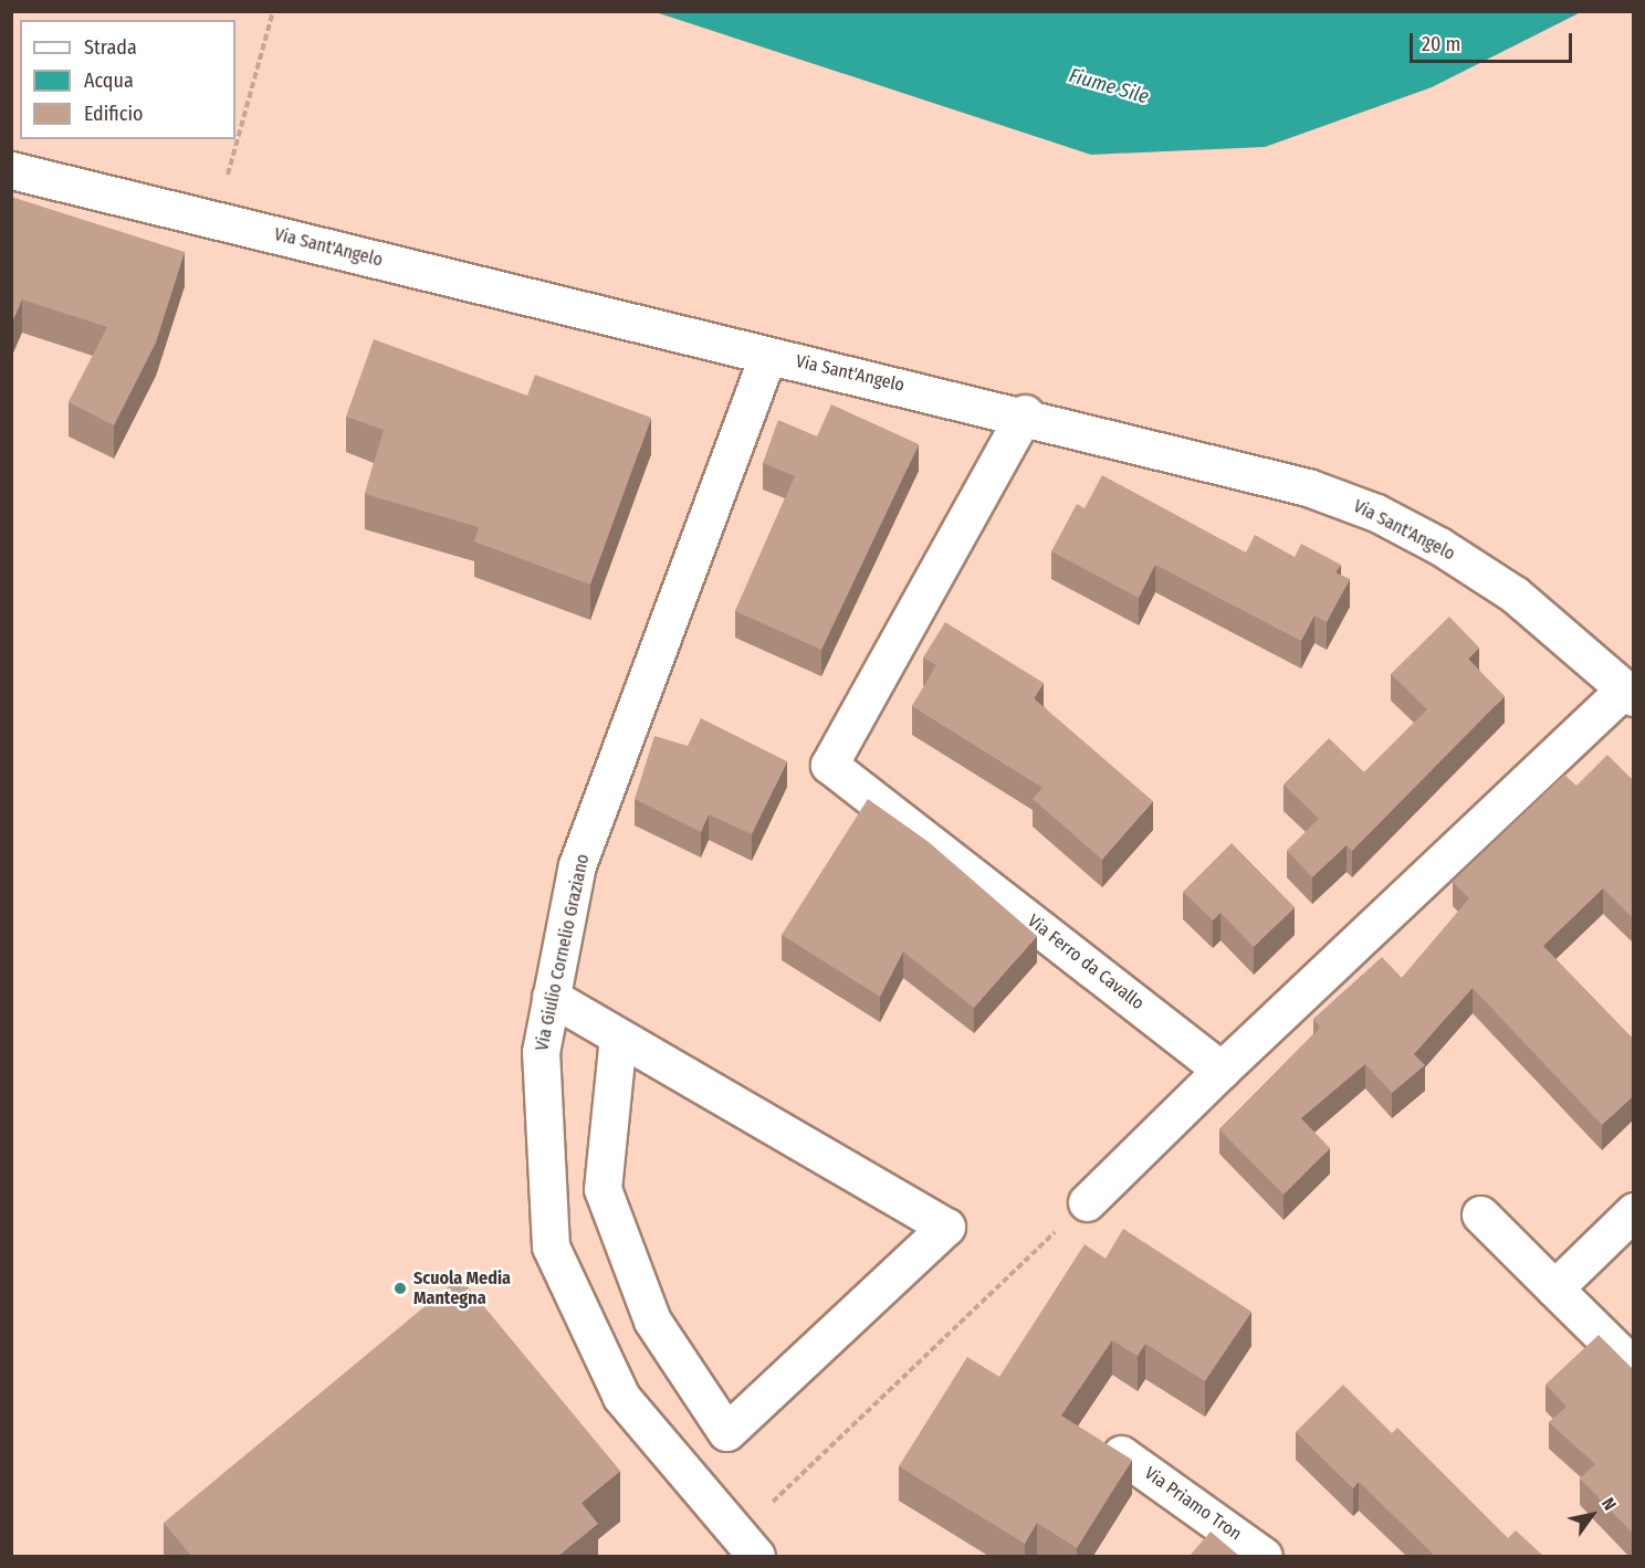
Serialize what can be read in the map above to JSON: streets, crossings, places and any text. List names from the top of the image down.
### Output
{
  "streets": {
    "street": [
      "Via Sant'Angelo",
      "Via Giulio Cornelio Graziano",
      "Via Ferro da Cavallo",
      "Via Priamo Tron"
    ]
  },
  "crossings": [
    ["Via Sant'Angelo", "Via Giulio Cornelio Graziano"],
    ["Via Sant'Angelo", "Via Ferro da Cavallo"]
  ],
  "water": ["Fiume Sile"],
  "places": ["Scuola Media Mantegna"],
  "legend": ["Strada", "Acqua", "Edificio"],
  "scale_bar": "20 m",
  "north": "top right"
}
